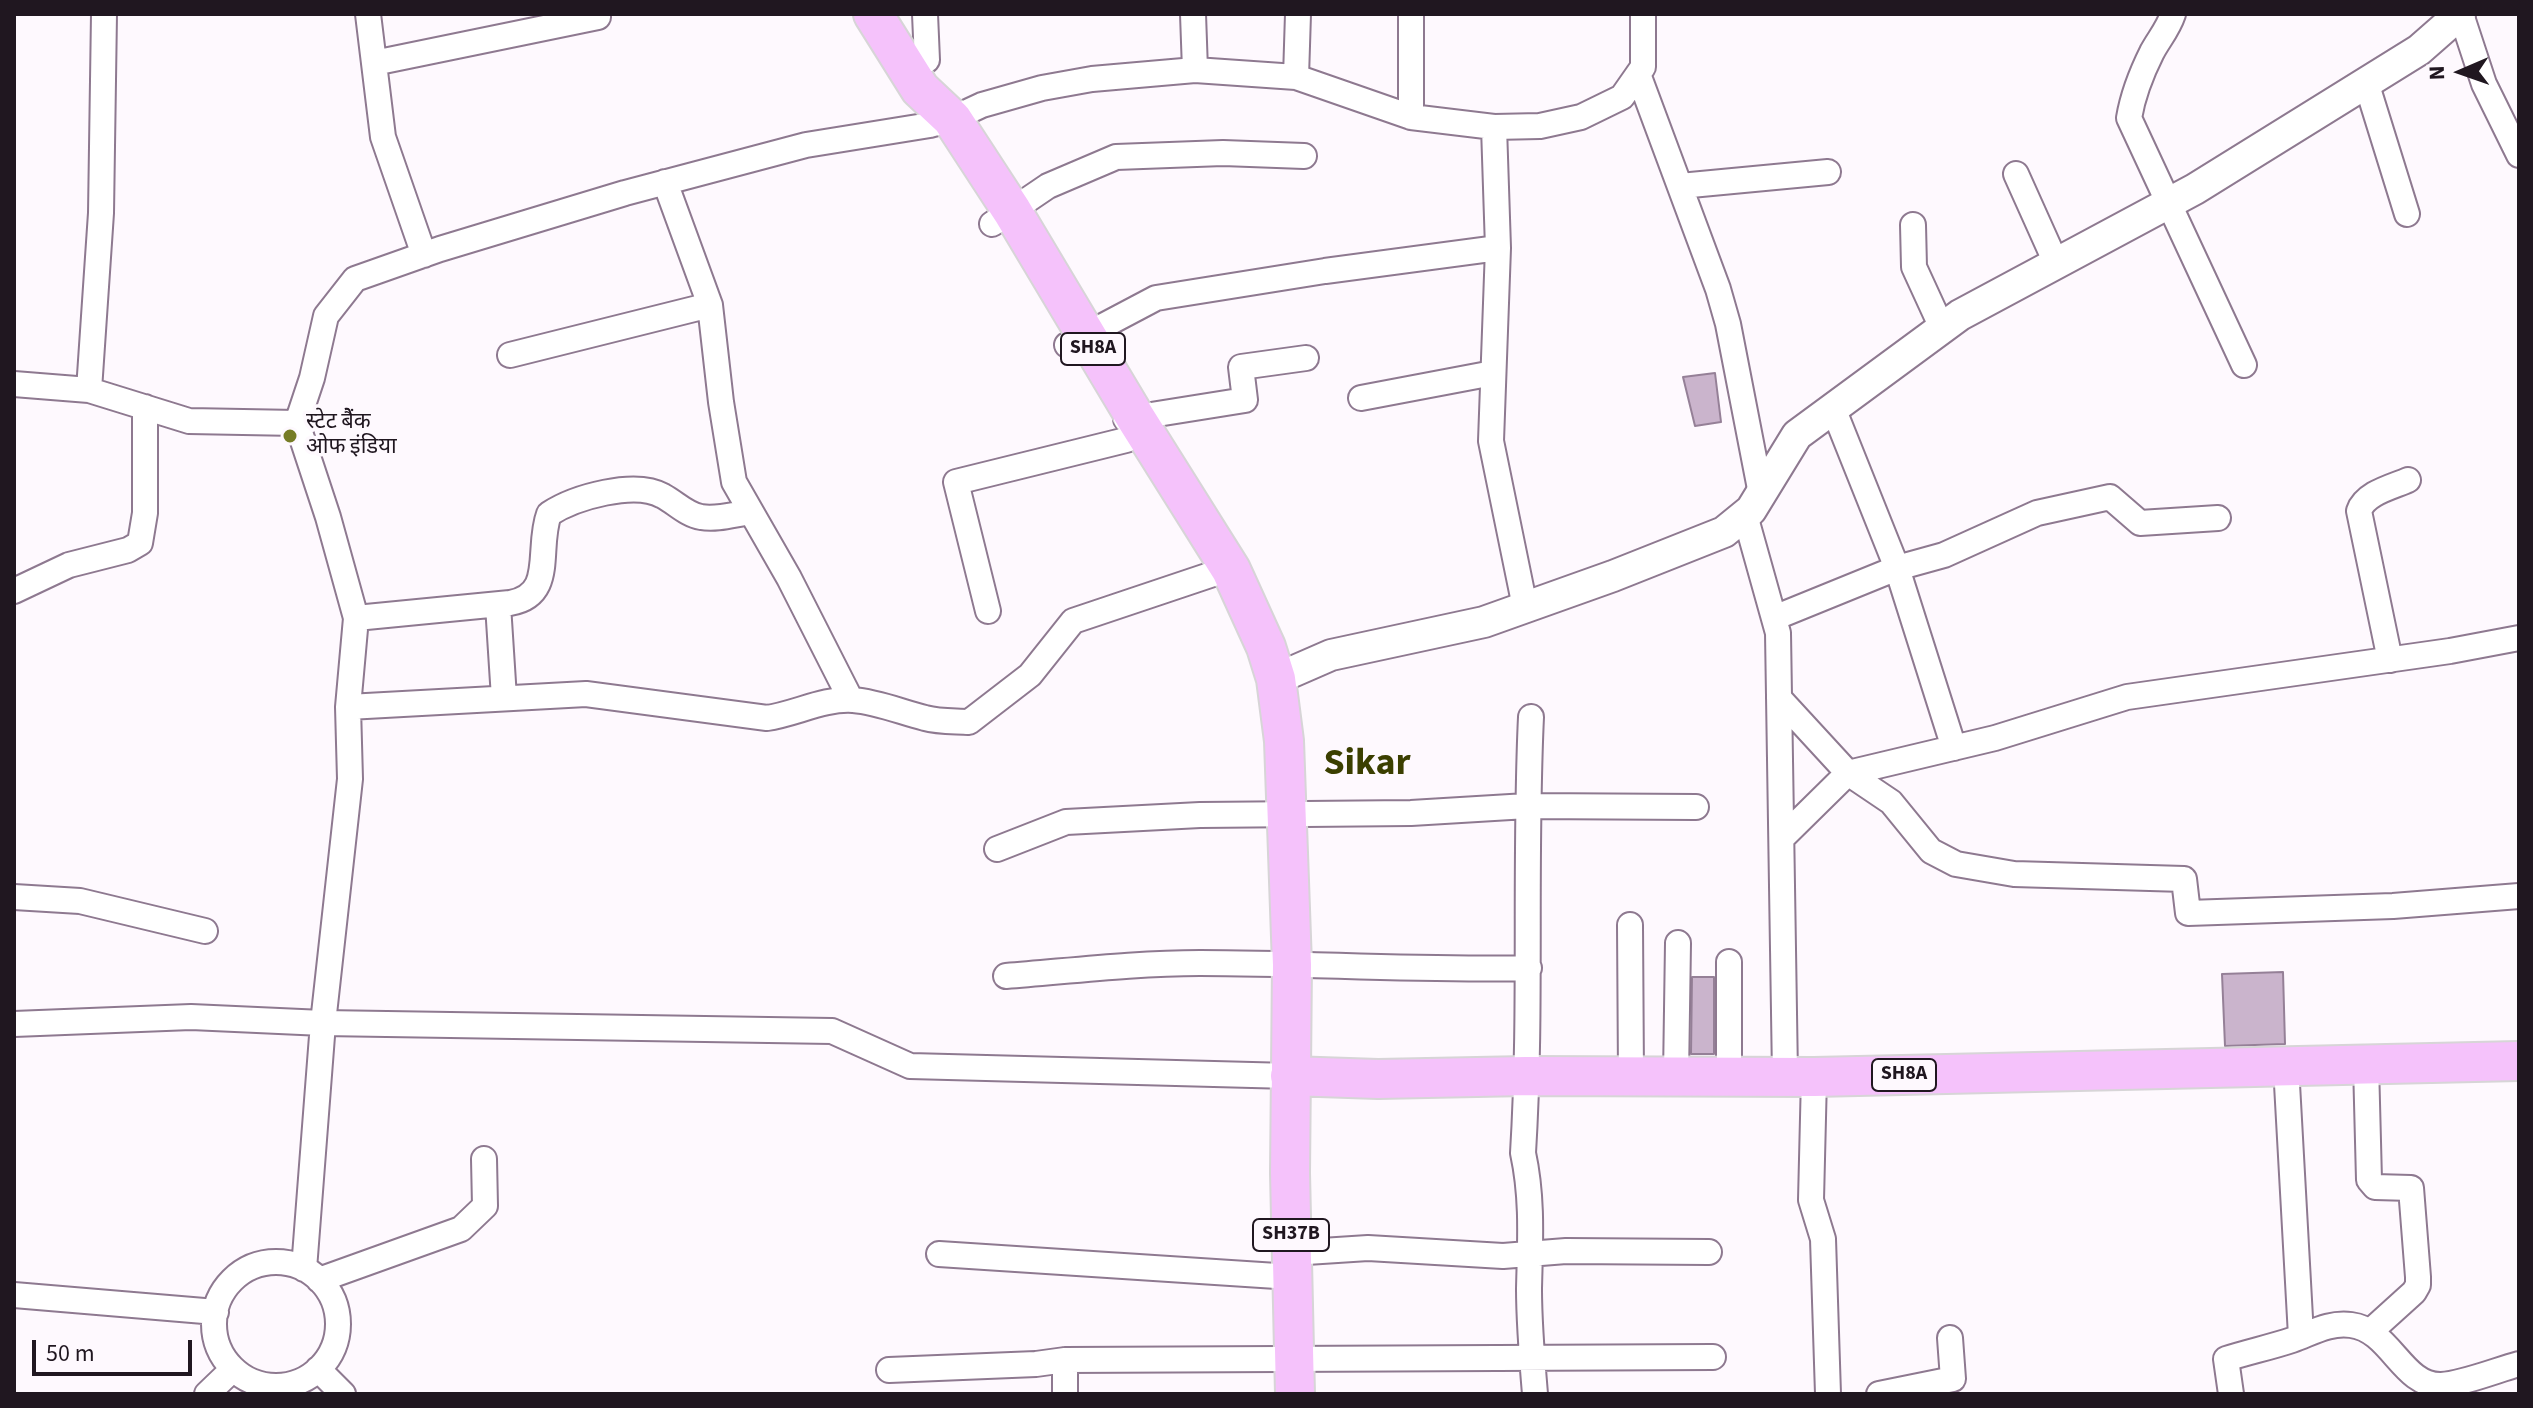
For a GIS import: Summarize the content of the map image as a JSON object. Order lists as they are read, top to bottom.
{
  "streets": {
    "main road": ["SH8A", "SH37B"]
  },
  "crossings": [
    ["SH8A", "SH37B"]
  ],
  "districts": ["Sikar"],
  "places": ["स्टेट बेैंक ओफ इंडिया"],
  "scale_bar": "50 m",
  "north": "left"
}
